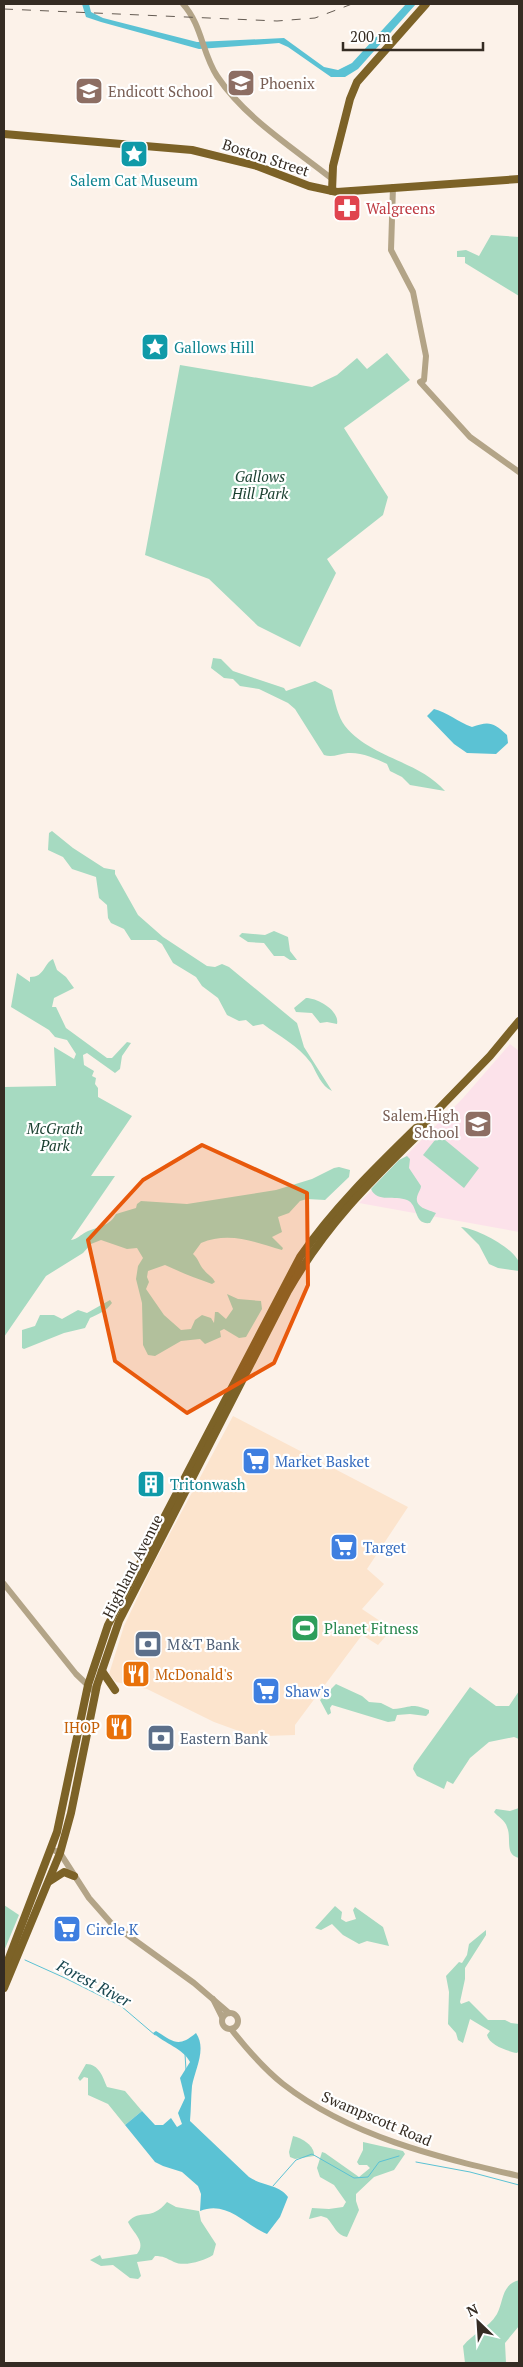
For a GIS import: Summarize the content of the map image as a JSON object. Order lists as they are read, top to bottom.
{
  "streets": {
    "main road": ["Boston Street", "Highland Avenue"],
    "street": ["Swampscott Road"]
  },
  "water": ["Forest River"],
  "parks": ["Gallows Hill Park", "McGrath Park"],
  "places": {
    "school or university": ["Phoenix", "Endicott School", "Salem High School"],
    "place": ["Salem Cat Museum", "Gallows Hill"],
    "pharmacy": ["Walgreens"],
    "supermarket": [
      "Market Basket",
      "Target",
      "Shaw's",
      "Circle K"
    ],
    "building": ["Tritonwash"],
    "sports": ["Planet Fitness"],
    "bank": ["M&T Bank", "Eastern Bank"],
    "restaurant": ["McDonald's", "IHOP"]
  },
  "scale_bar": "200 m",
  "north": "top left"
}
